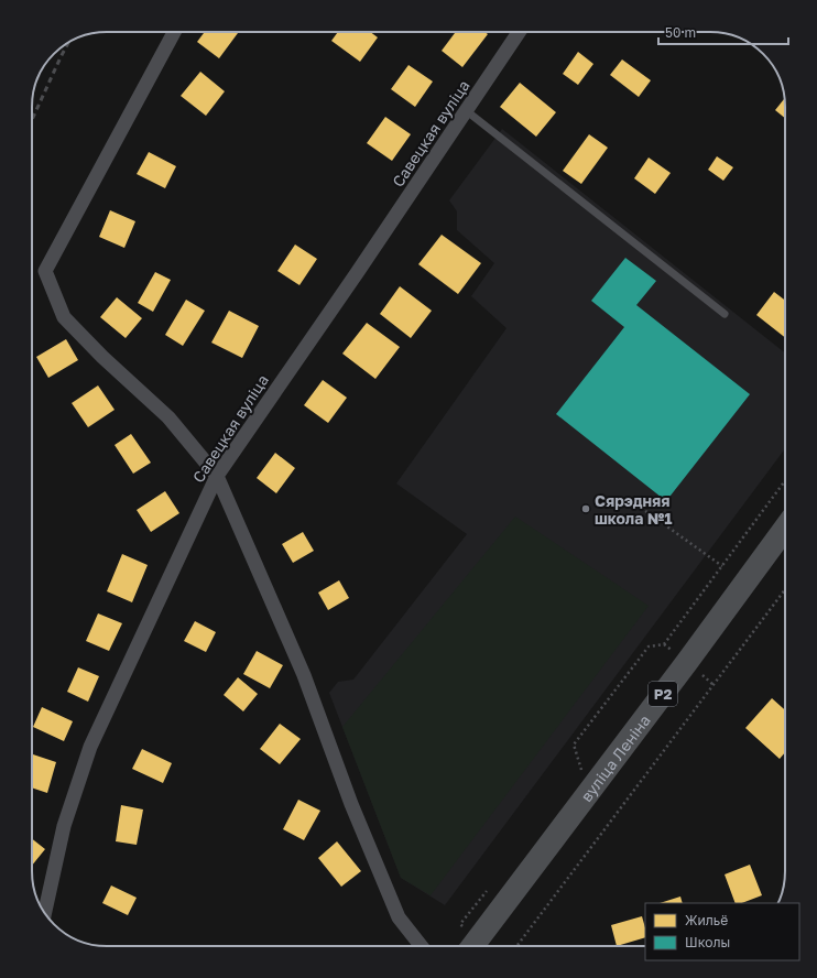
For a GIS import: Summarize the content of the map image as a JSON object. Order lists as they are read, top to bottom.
{
  "streets": {
    "main road": ["Р2", "вуліца Леніна"],
    "street": ["Савецкая вуліца"]
  },
  "places": ["Сярэдняя школа №1"],
  "legend": ["Жильё", "Школы"],
  "scale_bar": "50 m"
}
